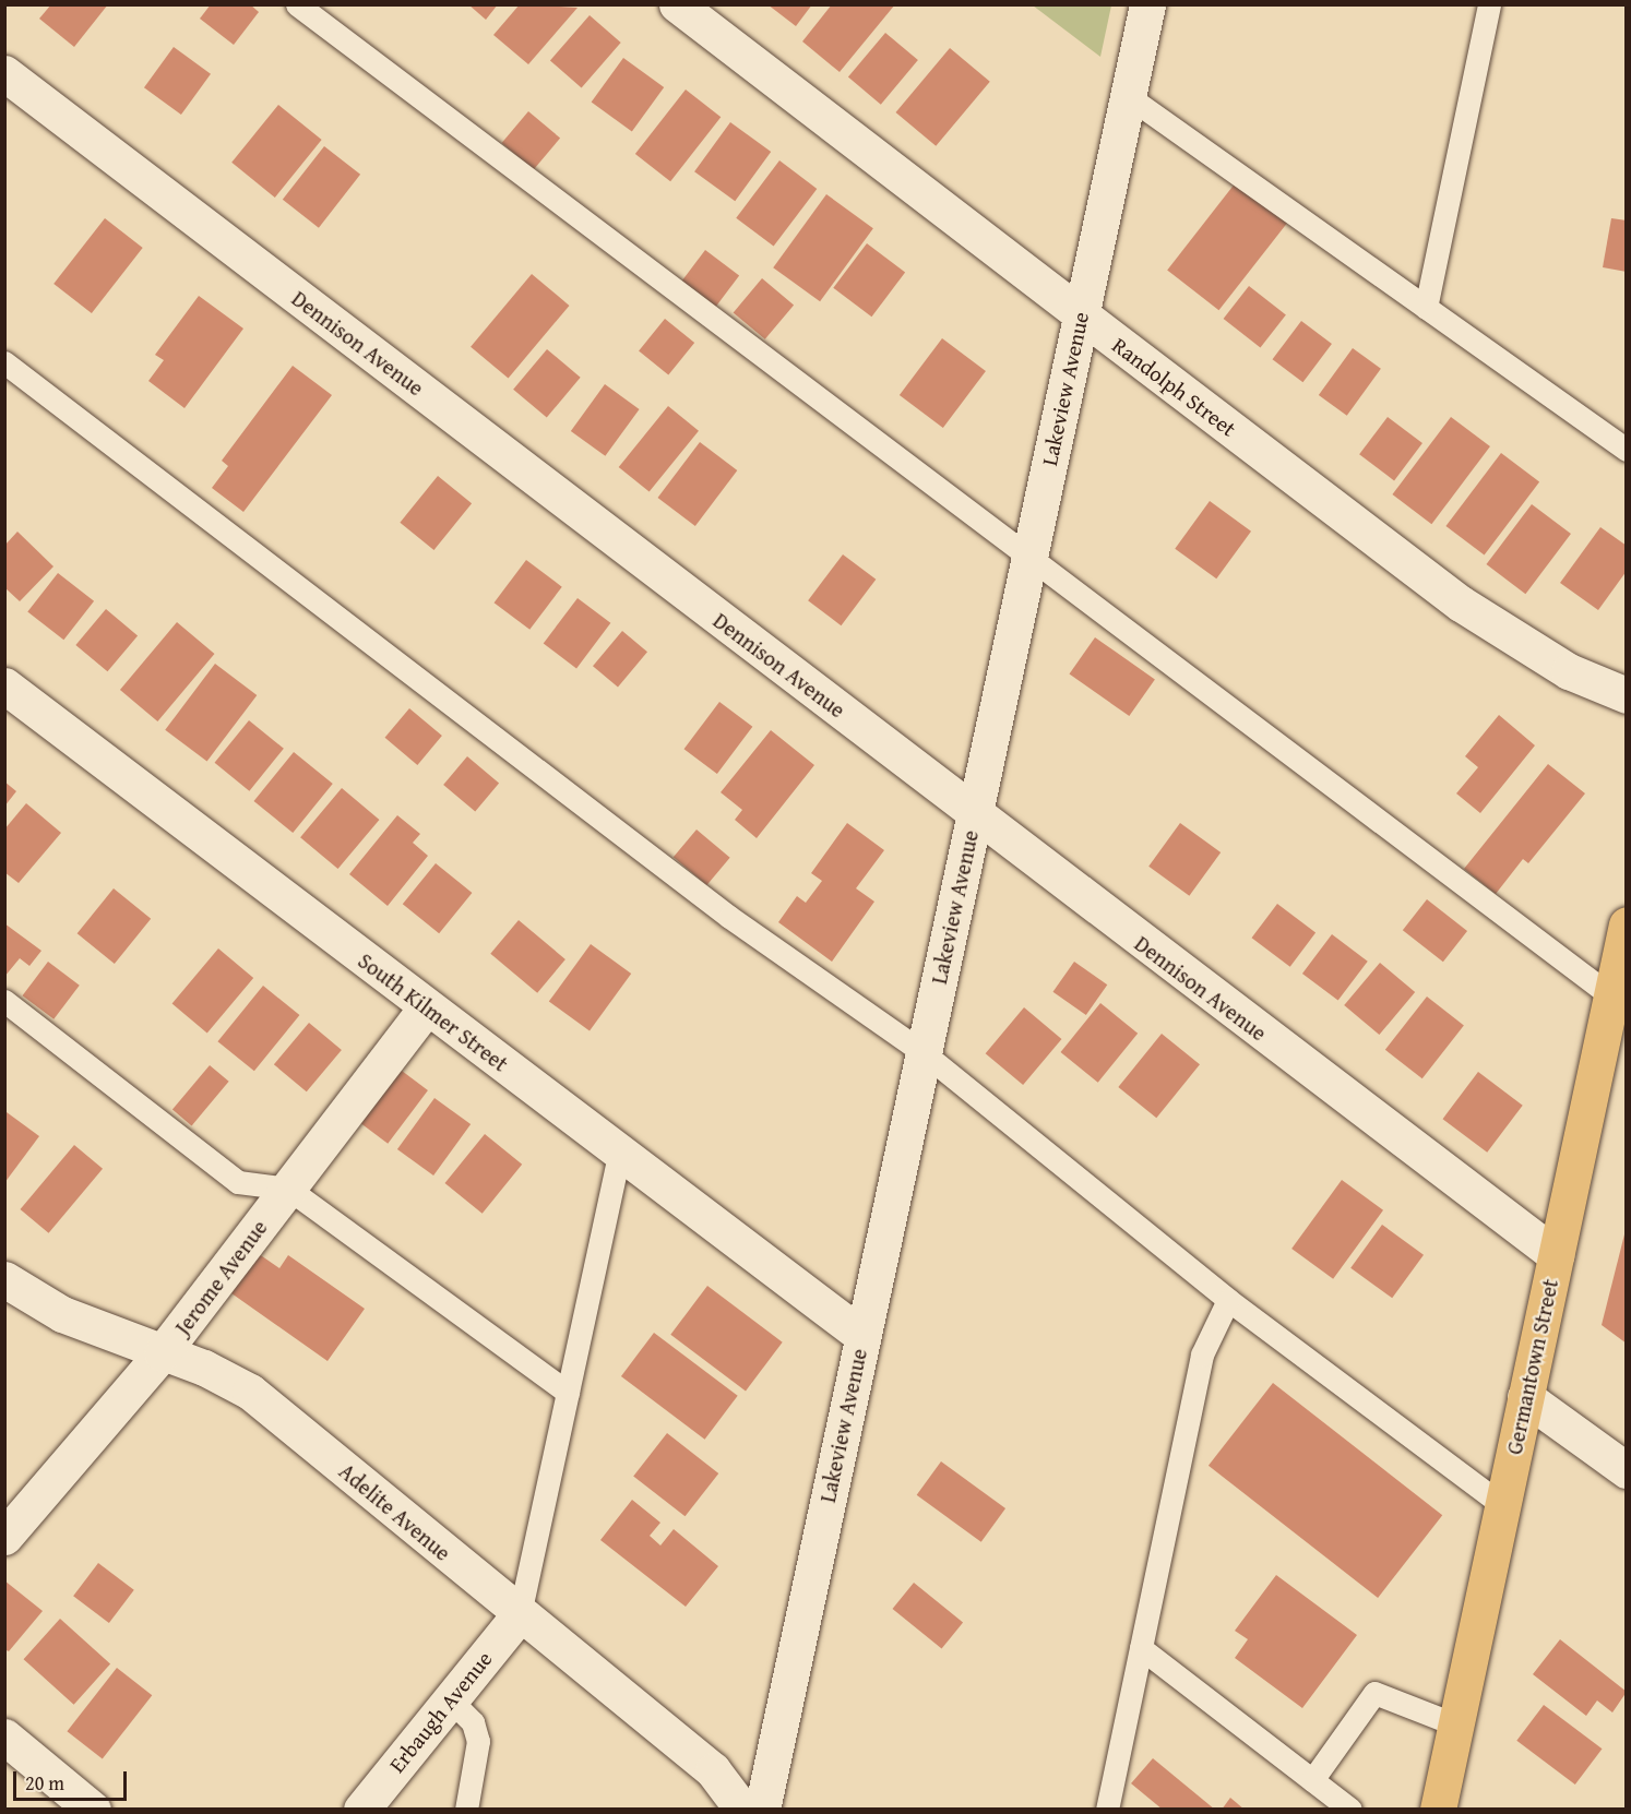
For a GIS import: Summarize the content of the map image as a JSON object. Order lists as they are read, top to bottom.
{
  "streets": {
    "main road": ["Germantown Street"],
    "street": [
      "Dennison Avenue",
      "Randolph Street",
      "Lakeview Avenue",
      "South Kilmer Street",
      "Jerome Avenue",
      "Adelite Avenue",
      "Erbaugh Avenue"
    ]
  },
  "crossings": [
    ["Dennison Avenue", "Lakeview Avenue"],
    ["Dennison Avenue", "Germantown Street"],
    ["Randolph Street", "Lakeview Avenue"],
    ["Lakeview Avenue", "South Kilmer Street"],
    ["South Kilmer Street", "Jerome Avenue"],
    ["Jerome Avenue", "Adelite Avenue"],
    ["Adelite Avenue", "Erbaugh Avenue"]
  ],
  "scale_bar": "20 m"
}
